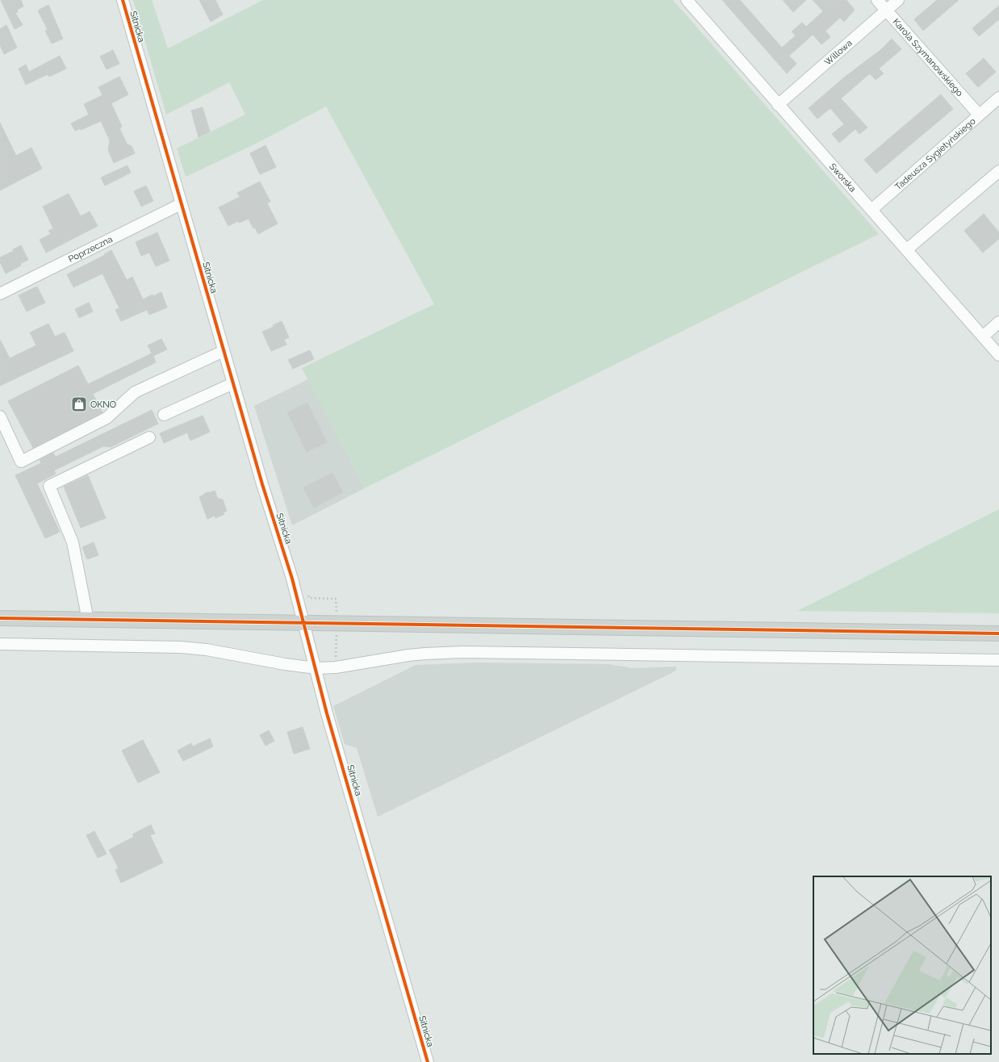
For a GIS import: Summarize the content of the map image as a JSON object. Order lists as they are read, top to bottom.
{
  "streets": {
    "street": [
      "Sitnicka",
      "Willowa",
      "Karola Szymanowskiego",
      "Tadeusza Sygietyńskiego",
      "Sworska",
      "Poprzeczna"
    ]
  },
  "crossings": [
    ["Sitnicka", "Poprzeczna"],
    ["Willowa", "Karola Szymanowskiego"],
    ["Willowa", "Sworska"],
    ["Karola Szymanowskiego", "Tadeusza Sygietyńskiego"],
    ["Tadeusza Sygietyńskiego", "Sworska"]
  ],
  "places": {
    "shop": ["OKNO"]
  }
}
